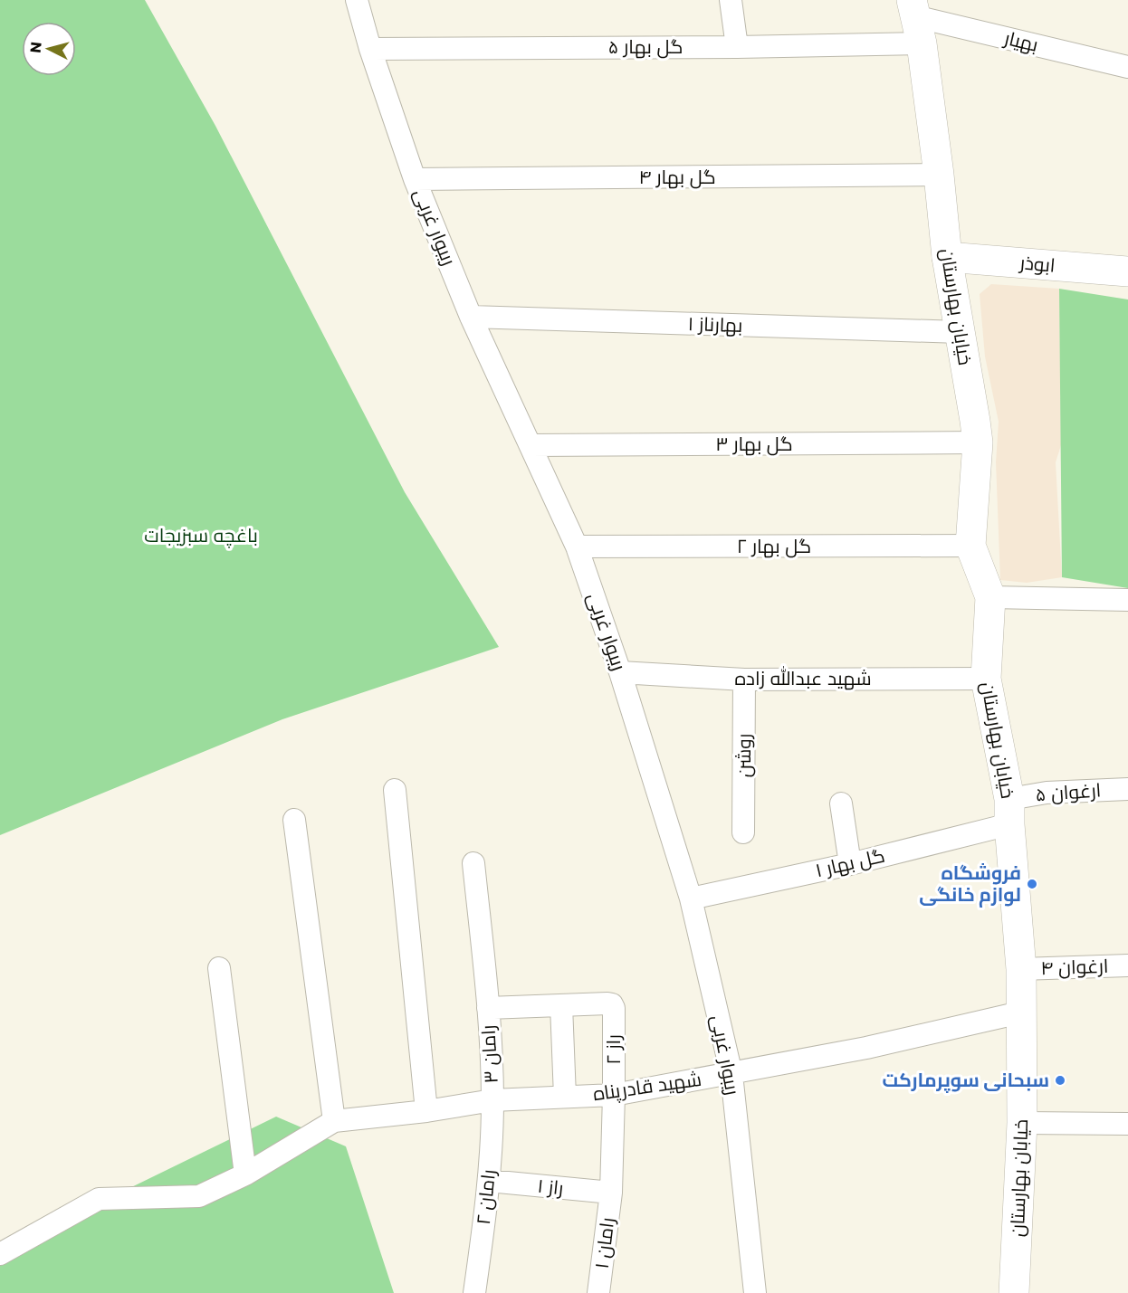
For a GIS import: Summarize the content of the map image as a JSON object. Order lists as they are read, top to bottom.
{
  "streets": {
    "main road": ["ابوذر", "خیابان بهارستان"],
    "street": [
      "بهیار",
      "گل بهار ۵",
      "گل بهار ۴",
      "ریبوار غربی",
      "بهارناز ۱",
      "گل بهار ۳",
      "گل بهار ۲",
      "شهید عبدالله زاده",
      "روشن",
      "ارغوان ۵",
      "گل بهار ۱",
      "ارغوان ۴",
      "راز ۲",
      "رامان ۳",
      "شهید قادرپناه",
      "راز ۱",
      "رامان ۲",
      "رامان ۱"
    ]
  },
  "crossings": [
    ["بهیار", "گل بهار ۵"],
    ["بهیار", "خیابان بهارستان"],
    ["گل بهار ۵", "ریبوار غربی"],
    ["گل بهار ۵", "خیابان بهارستان"],
    ["گل بهار ۴", "ریبوار غربی"],
    ["گل بهار ۴", "خیابان بهارستان"],
    ["ریبوار غربی", "بهارناز ۱"],
    ["ریبوار غربی", "گل بهار ۳"],
    ["ریبوار غربی", "گل بهار ۲"],
    ["ریبوار غربی", "شهید عبدالله زاده"],
    ["ریبوار غربی", "گل بهار ۱"],
    ["ریبوار غربی", "شهید قادرپناه"],
    ["ابوذر", "خیابان بهارستان"],
    ["خیابان بهارستان", "بهارناز ۱"],
    ["خیابان بهارستان", "گل بهار ۳"],
    ["خیابان بهارستان", "گل بهار ۲"],
    ["خیابان بهارستان", "شهید عبدالله زاده"],
    ["خیابان بهارستان", "ارغوان ۵"],
    ["خیابان بهارستان", "گل بهار ۱"],
    ["خیابان بهارستان", "ارغوان ۴"],
    ["خیابان بهارستان", "شهید قادرپناه"],
    ["شهید عبدالله زاده", "روشن"],
    ["ارغوان ۵", "گل بهار ۱"],
    ["راز ۲", "شهید قادرپناه"],
    ["راز ۲", "راز ۱"],
    ["راز ۲", "رامان ۱"],
    ["رامان ۳", "شهید قادرپناه"],
    ["رامان ۳", "رامان ۲"],
    ["شهید قادرپناه", "رامان ۲"],
    ["راز ۱", "رامان ۲"],
    ["راز ۱", "رامان ۱"]
  ],
  "parks": ["باغچه سبزیجات"],
  "places": ["فروشگاه لوازم خانگی", "سبحانی سوپرمارکت"],
  "north": "left"
}
